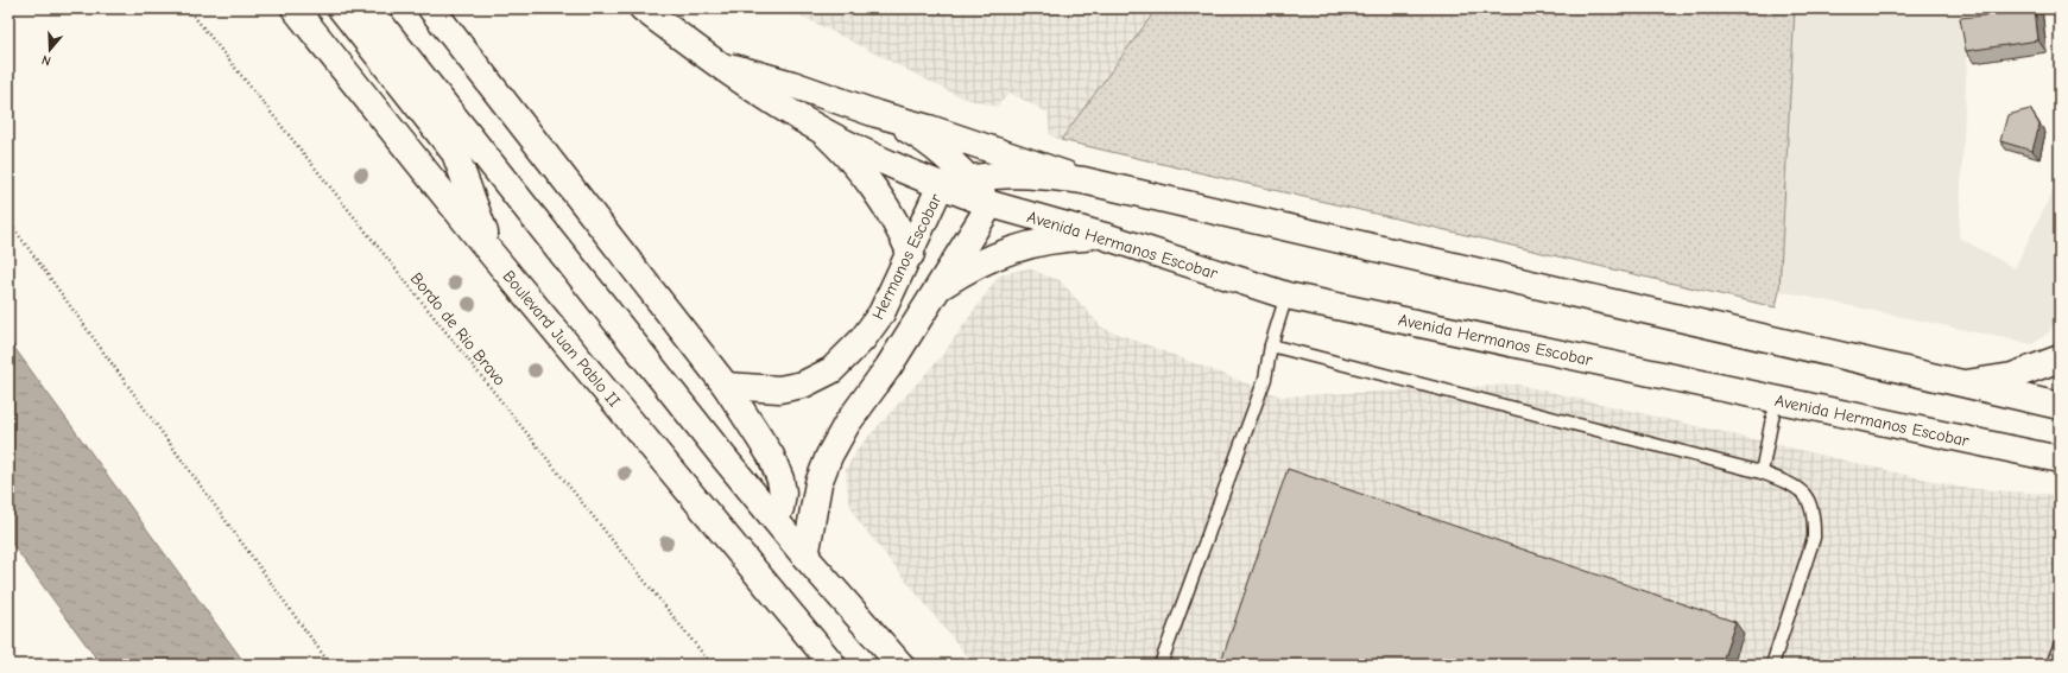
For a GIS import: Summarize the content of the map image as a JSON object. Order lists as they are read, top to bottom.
{
  "streets": {
    "main road": ["Avenida Hermanos Escobar", "Hermanos Escobar", "Boulevard Juan Pablo II"],
    "path": ["Bordo de Rio Bravo"]
  },
  "crossings": [
    ["Avenida Hermanos Escobar", "Hermanos Escobar"]
  ],
  "north": "bottom"
}
